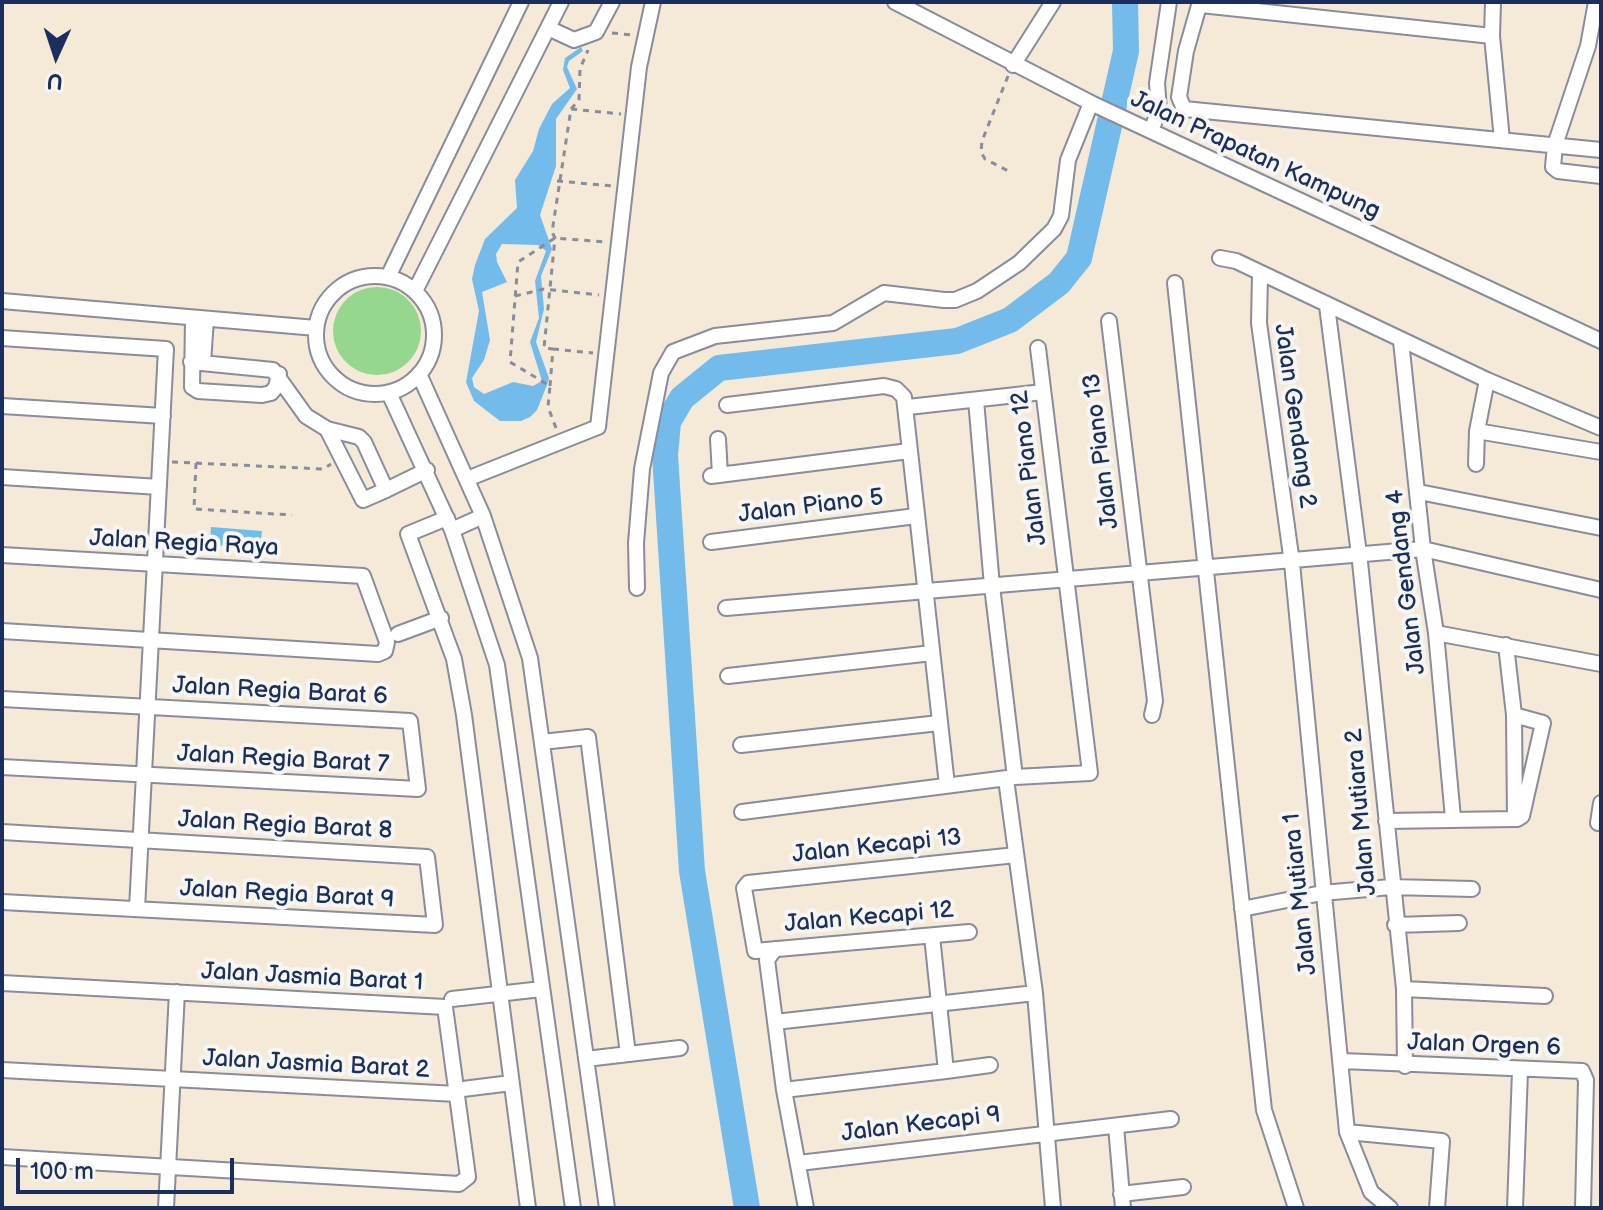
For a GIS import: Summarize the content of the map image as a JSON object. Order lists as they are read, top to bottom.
{
  "streets": {
    "street": [
      "Jalan Prapatan Kampung",
      "Jalan Gendang 2",
      "Jalan Piano 13",
      "Jalan Piano 12",
      "Jalan Piano 5",
      "Jalan Regia Raya",
      "Jalan Gendang 4",
      "Jalan Regia Barat 6",
      "Jalan Regia Barat 7",
      "Jalan Mutiara 2",
      "Jalan Regia Barat 8",
      "Jalan Kecapi 13",
      "Jalan Mutiara 1",
      "Jalan Regia Barat 9",
      "Jalan Kecapi 12",
      "Jalan Jasmia Barat 1",
      "Jalan Orgen 6",
      "Jalan Jasmia Barat 2",
      "Jalan Kecapi 9"
    ]
  },
  "crossings": [
    ["Jalan Gendang 2", "Jalan Mutiara 1"],
    ["Jalan Regia Barat 6", "Jalan Regia Barat 7"],
    ["Jalan Mutiara 2", "Jalan Orgen 6"],
    ["Jalan Regia Barat 8", "Jalan Regia Barat 9"],
    ["Jalan Kecapi 13", "Jalan Kecapi 12"],
    ["Jalan Mutiara 1", "Jalan Orgen 6"],
    ["Jalan Kecapi 12", "Jalan Kecapi 9"]
  ],
  "scale_bar": "100 m",
  "north": "bottom"
}
